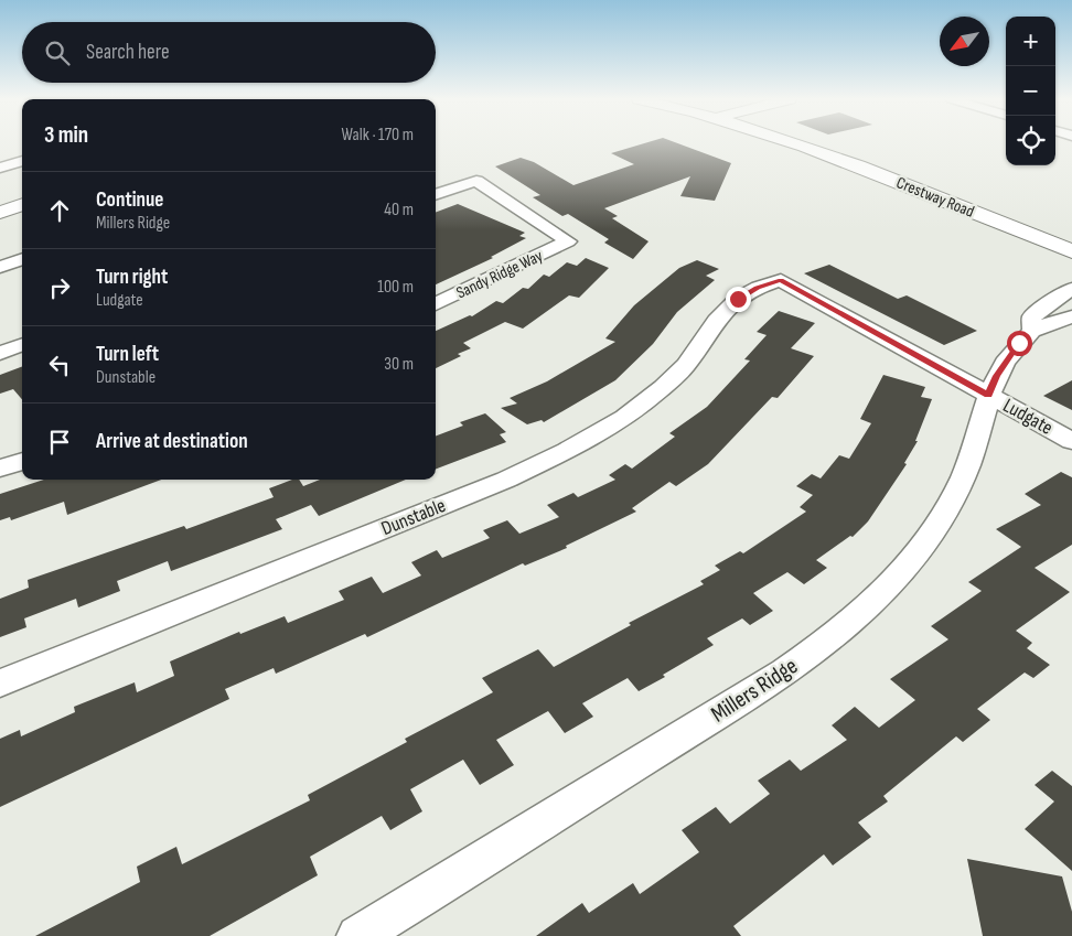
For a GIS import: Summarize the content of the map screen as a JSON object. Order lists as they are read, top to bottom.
{
  "streets": {
    "main road": ["Crestway Road"],
    "street": [
      "Sandy Ridge Way",
      "Ludgate",
      "Dunstable",
      "Millers Ridge"
    ]
  },
  "crossings": [
    ["Ludgate", "Dunstable"],
    ["Ludgate", "Millers Ridge"]
  ],
  "north": "bottom left",
  "page": {
    "map_buttons": ["+", "−"],
    "search": "Search here",
    "heading": ["3 min", "Walk · 170 m"],
    "list": [
      ["Continue", "Millers Ridge", "40 m"],
      ["Turn right", "Ludgate", "100 m"],
      ["Turn left", "Dunstable", "30 m"],
      "Arrive at destination"
    ]
  }
}
